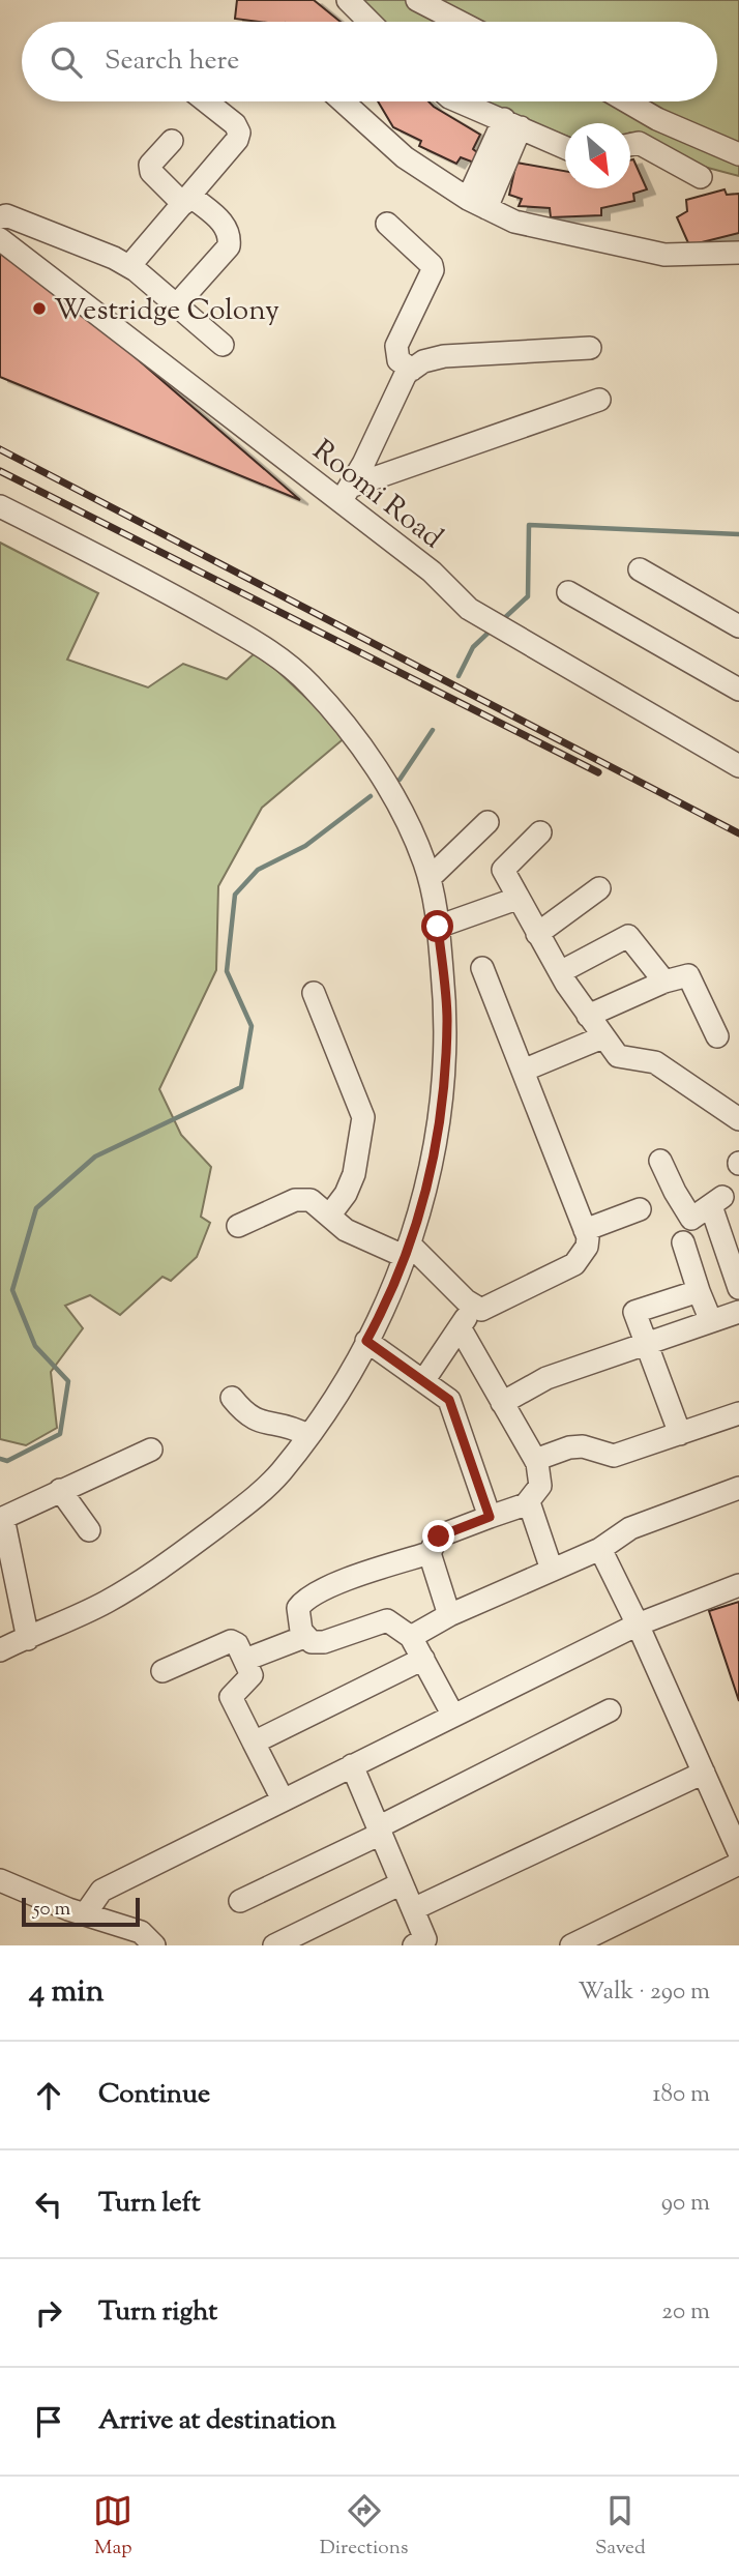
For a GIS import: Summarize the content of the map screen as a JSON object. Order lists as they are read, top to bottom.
{
  "streets": {
    "street": ["Roomi Road"]
  },
  "places": ["Westridge Colony"],
  "scale_bar": "50 m",
  "north": "bottom right",
  "page": {
    "search": "Search here",
    "scale": "50 m",
    "heading": ["4 min", "Walk · 290 m"],
    "list": [
      ["Continue", "180 m"],
      ["Turn left", "90 m"],
      ["Turn right", "20 m"],
      "Arrive at destination"
    ],
    "nav": ["Map", "Directions", "Saved"]
  }
}
